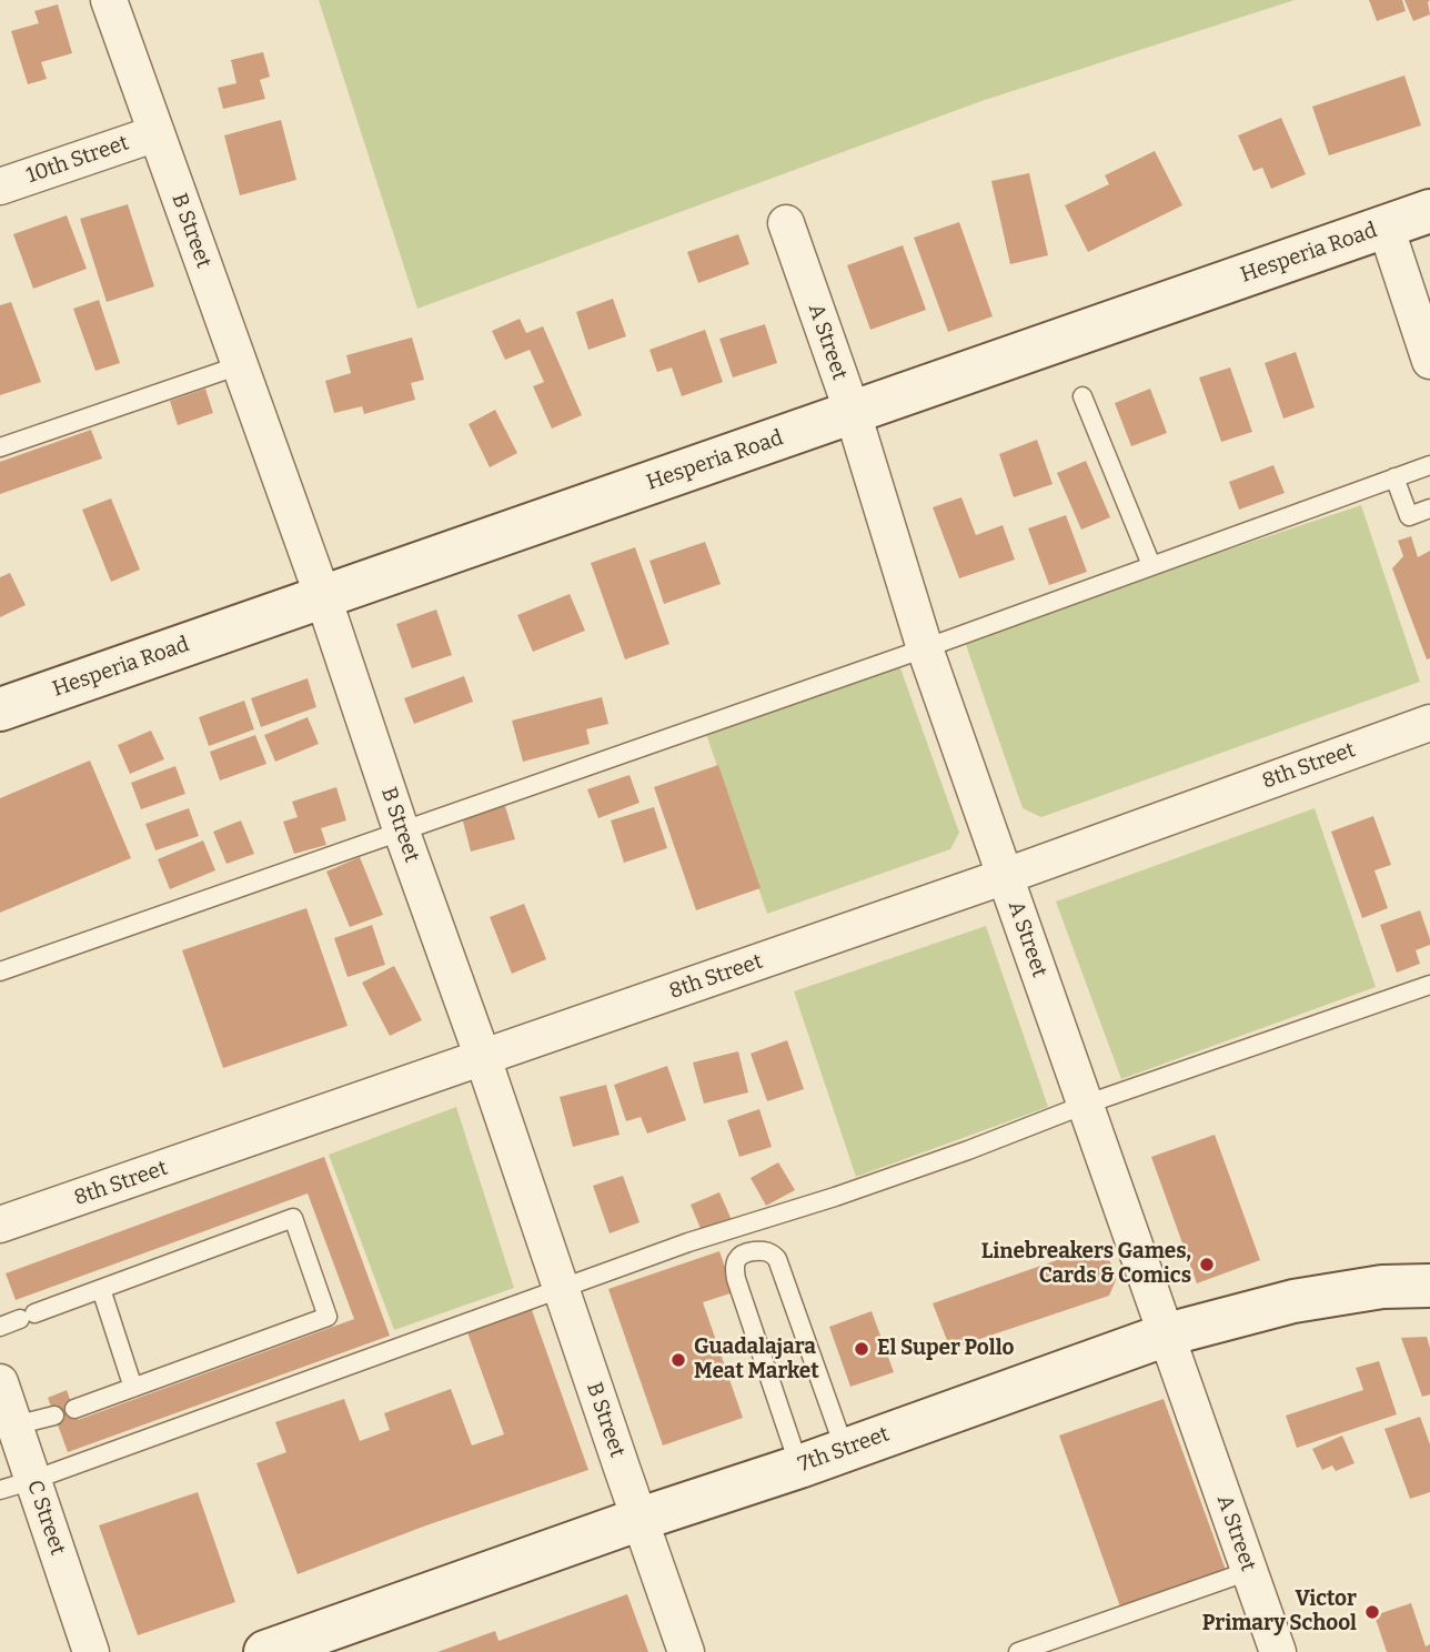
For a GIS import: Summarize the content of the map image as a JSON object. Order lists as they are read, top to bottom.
{
  "streets": {
    "main road": ["Hesperia Road", "7th Street"],
    "street": [
      "10th Street",
      "B Street",
      "A Street",
      "8th Street",
      "C Street"
    ]
  },
  "crossings": [
    ["10th Street", "B Street"],
    ["B Street", "Hesperia Road"],
    ["B Street", "8th Street"],
    ["B Street", "7th Street"],
    ["Hesperia Road", "A Street"],
    ["A Street", "8th Street"],
    ["A Street", "7th Street"]
  ],
  "places": [
    "Linebreakers Games, Cards & Comics",
    "El Super Pollo",
    "Guadalajara Meat Market",
    "Victor Primary School"
  ]
}
